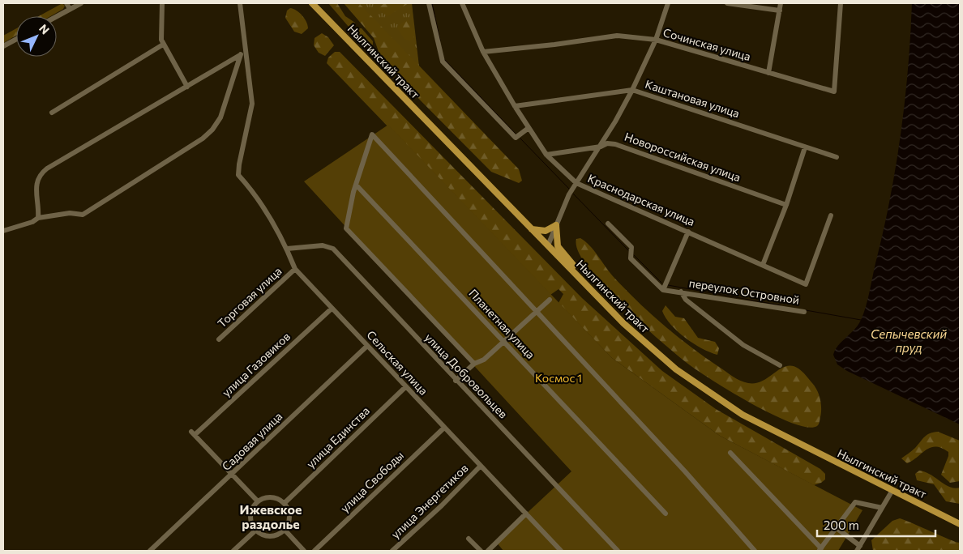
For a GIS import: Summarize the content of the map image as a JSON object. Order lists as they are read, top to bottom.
{
  "streets": {
    "main road": ["Нылгинский тракт"],
    "street": [
      "Сочинская улица",
      "Каштановая улица",
      "Новороссийская улица",
      "Краснодарская улица",
      "переулок Островной",
      "Торговая улица",
      "Планетная улица",
      "Сельская улица",
      "улица Газовиков",
      "улица Добровольцев",
      "улица Единства",
      "Садовая улица",
      "улица Свободы",
      "улица Энергетиков"
    ]
  },
  "crossings": [
    ["Сочинская улица", "Краснодарская улица"],
    ["Каштановая улица", "Краснодарская улица"],
    ["Новороссийская улица", "Краснодарская улица"],
    ["Торговая улица", "Сельская улица"],
    ["Сельская улица", "улица Газовиков"],
    ["Сельская улица", "улица Добровольцев"],
    ["Сельская улица", "улица Единства"],
    ["Сельская улица", "Садовая улица"],
    ["Сельская улица", "улица Свободы"],
    ["Сельская улица", "улица Энергетиков"],
    ["улица Газовиков", "Садовая улица"]
  ],
  "districts": ["Ижевское раздолье"],
  "water": ["Сепычевский пруд"],
  "parks": ["Космос 1"],
  "scale_bar": "200 m",
  "north": "top right"
}
